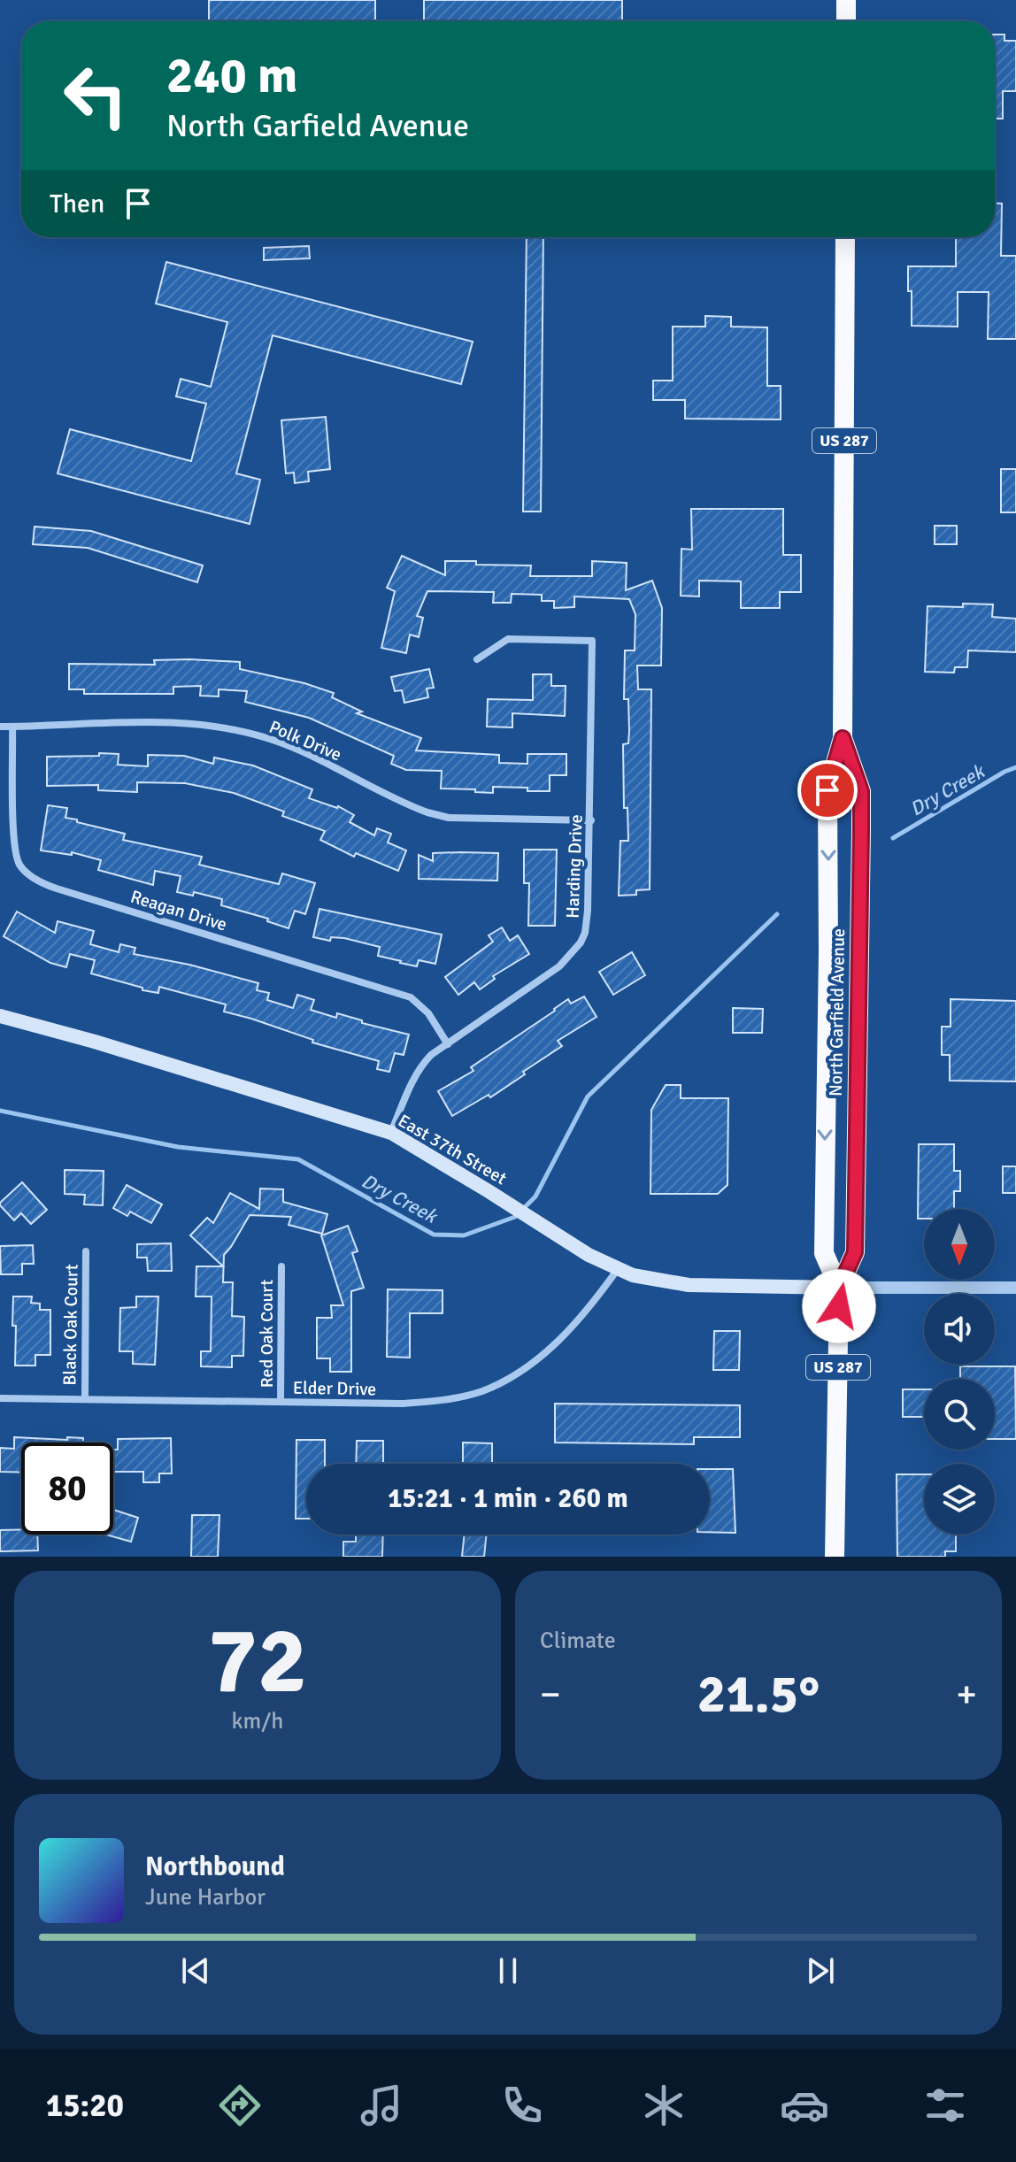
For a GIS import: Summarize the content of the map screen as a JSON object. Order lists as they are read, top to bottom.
{
  "streets": {
    "highway": ["US 287", "North Garfield Avenue"],
    "main road": ["East 37th Street"],
    "street": [
      "Polk Drive",
      "Harding Drive",
      "Reagan Drive",
      "Black Oak Court",
      "Red Oak Court",
      "Elder Drive"
    ]
  },
  "crossings": [
    ["Polk Drive", "Harding Drive"],
    ["Polk Drive", "Reagan Drive"],
    ["Harding Drive", "Reagan Drive"],
    ["Harding Drive", "East 37th Street"],
    ["North Garfield Avenue", "East 37th Street"],
    ["East 37th Street", "Elder Drive"],
    ["Black Oak Court", "Elder Drive"],
    ["Red Oak Court", "Elder Drive"]
  ],
  "water": ["Dry Creek"],
  "north": "bottom",
  "page": {
    "turn": ["240 m", "North Garfield Avenue"],
    "then": "Then",
    "limit": "80",
    "trip": "15:21 · 1 min · 260 m",
    "tile": [
      ["72", "km/h"],
      "Climate"
    ],
    "heat": ["−", "21.5°", "+"],
    "song": ["Northbound", "June Harbor"],
    "tabs": "15:20"
  }
}
